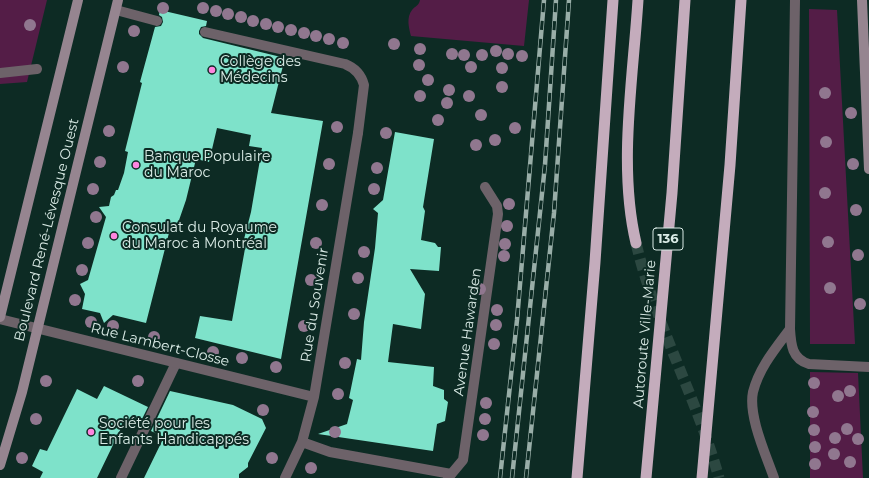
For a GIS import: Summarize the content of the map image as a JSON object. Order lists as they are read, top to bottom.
{
  "streets": {
    "highway": ["136", "Autoroute Ville-Marie"],
    "main road": ["Boulevard René-Lévesque Ouest"],
    "street": ["Rue du Souvenir", "Avenue Hawarden", "Rue Lambert-Closse"]
  },
  "crossings": [
    ["Boulevard René-Lévesque Ouest", "Rue Lambert-Closse"],
    ["Rue du Souvenir", "Rue Lambert-Closse"]
  ],
  "places": [
    "Collège des Médecins",
    "Banque Populaire du Maroc",
    "Consulat du Royaume du Maroc à Montréal",
    "Société pour les Enfants Handicappés"
  ]
}
